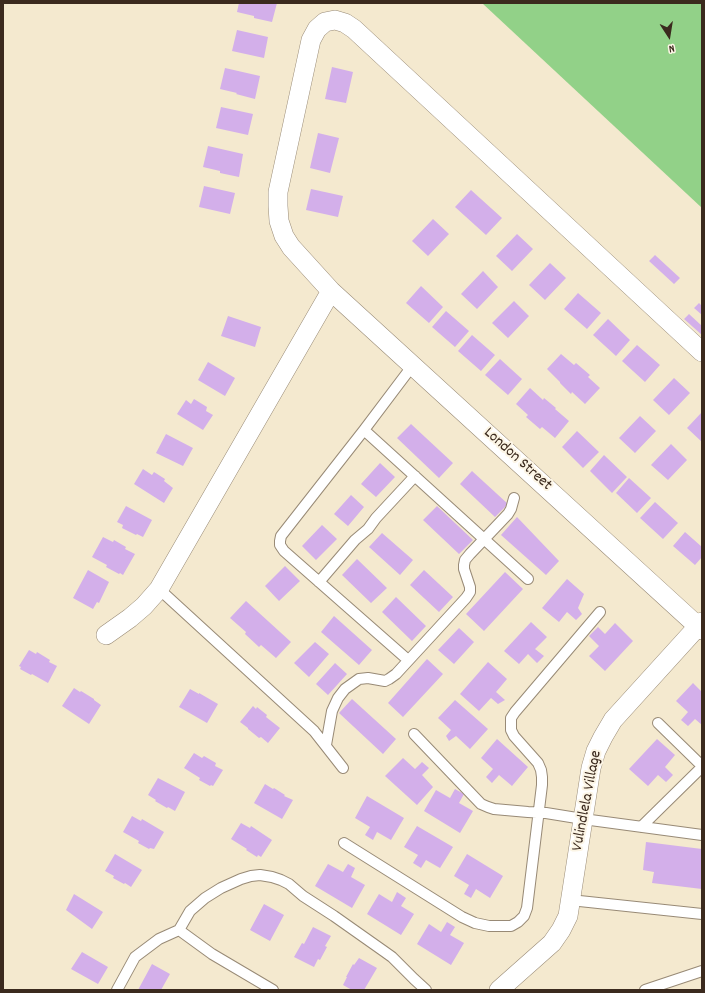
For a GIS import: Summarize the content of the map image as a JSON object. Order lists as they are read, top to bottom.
{
  "streets": {
    "street": ["London Street", "Vulindlela Village"]
  },
  "crossings": [
    ["London Street", "Vulindlela Village"]
  ],
  "north": "bottom"
}
